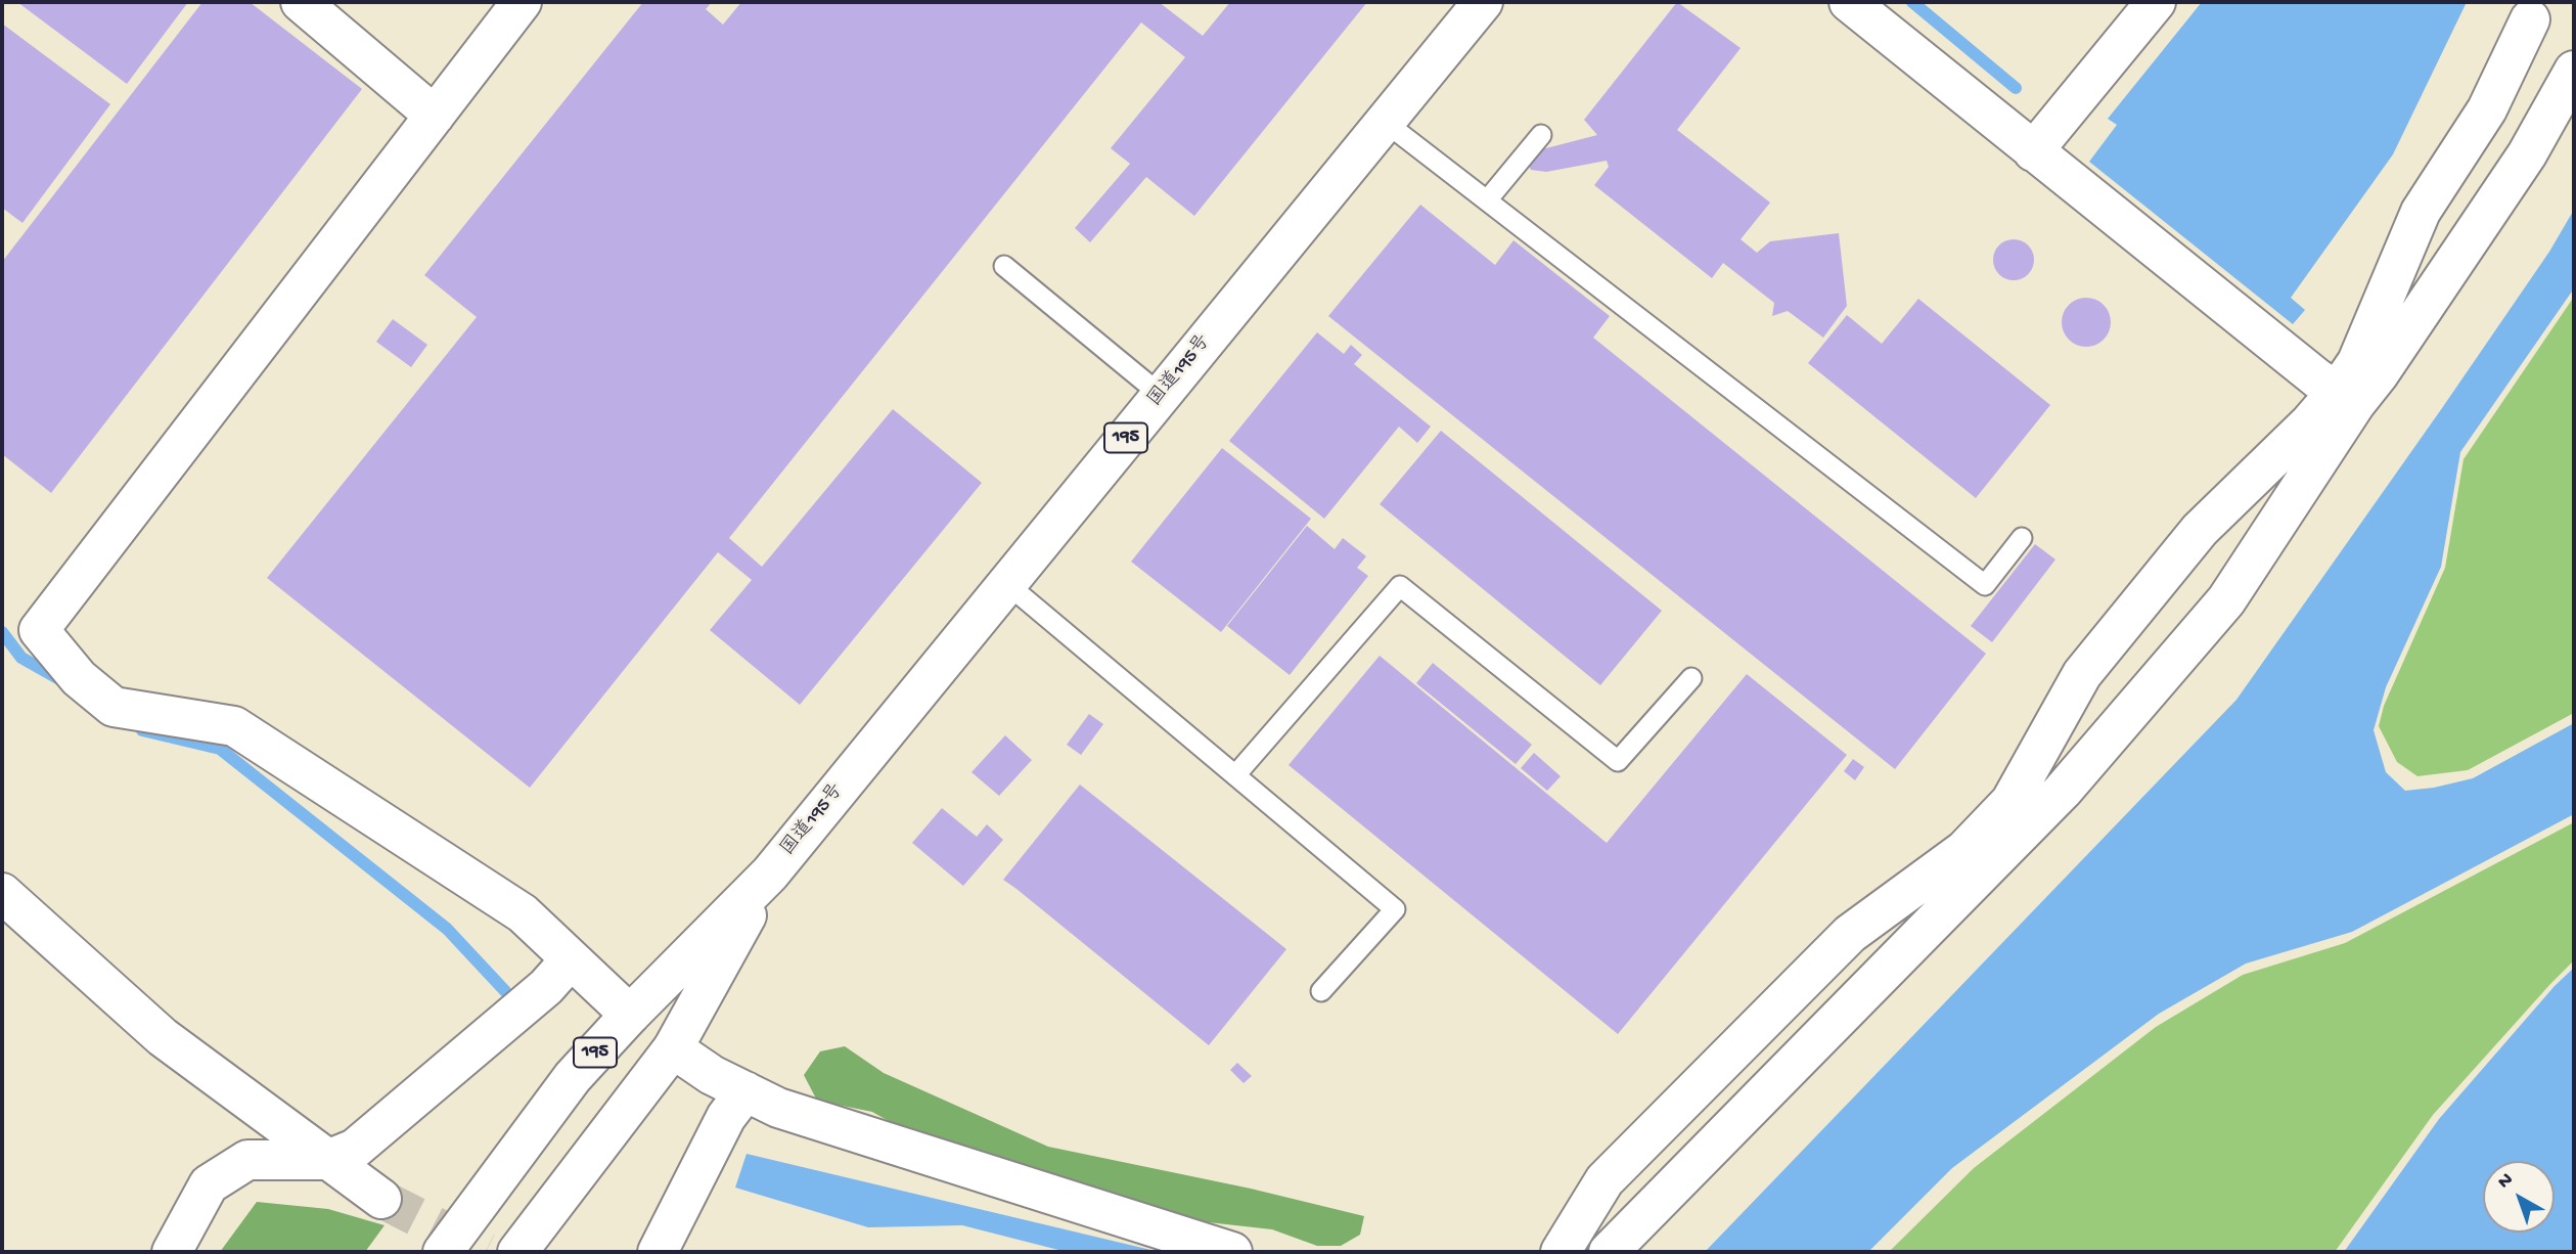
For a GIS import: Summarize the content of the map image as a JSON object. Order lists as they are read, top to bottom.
{
  "streets": {
    "main road": ["国道195号", "195"]
  },
  "north": "top left"
}
